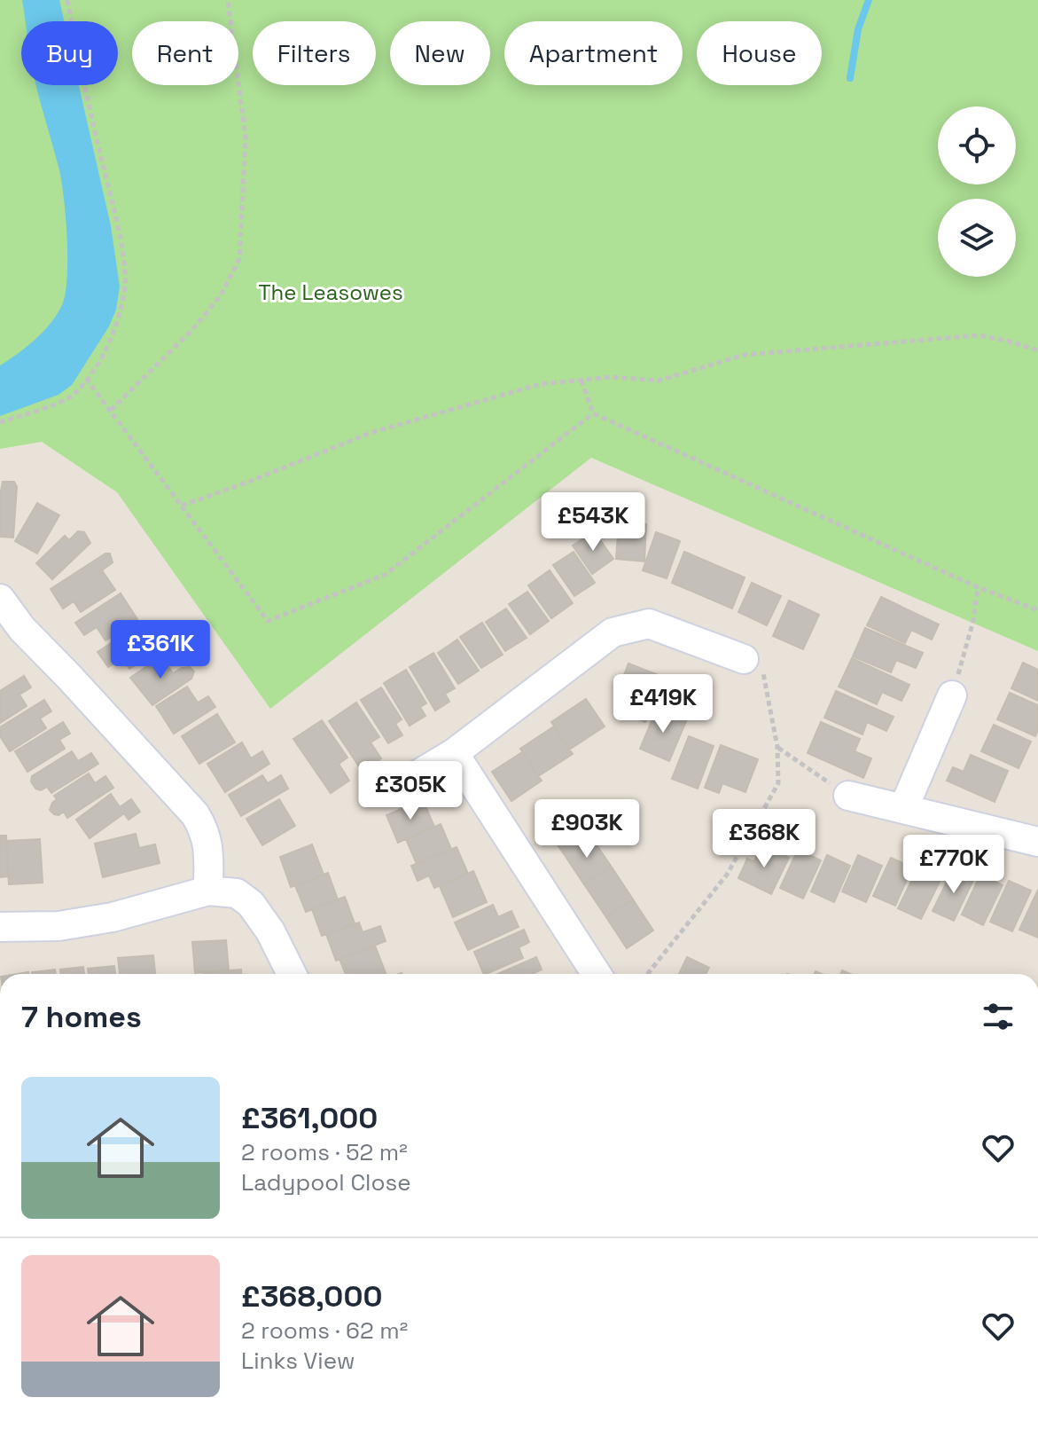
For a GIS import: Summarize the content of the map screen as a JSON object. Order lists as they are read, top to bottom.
{
  "parks": ["The Leasowes"],
  "page": {
    "chip": [
      "Buy",
      "Rent",
      "Filters",
      "New",
      "Apartment",
      "House"
    ],
    "price": [
      "£543K",
      "£361K",
      "£419K",
      "£305K",
      "£903K",
      "£368K",
      "£770K"
    ],
    "heading": "7 homes",
    "list": [
      {
        "name": "£361,000",
        "note": "2 rooms · 52 m² · Ladypool Close"
      },
      {
        "name": "£368,000",
        "note": "2 rooms · 62 m² · Links View"
      }
    ]
  }
}
